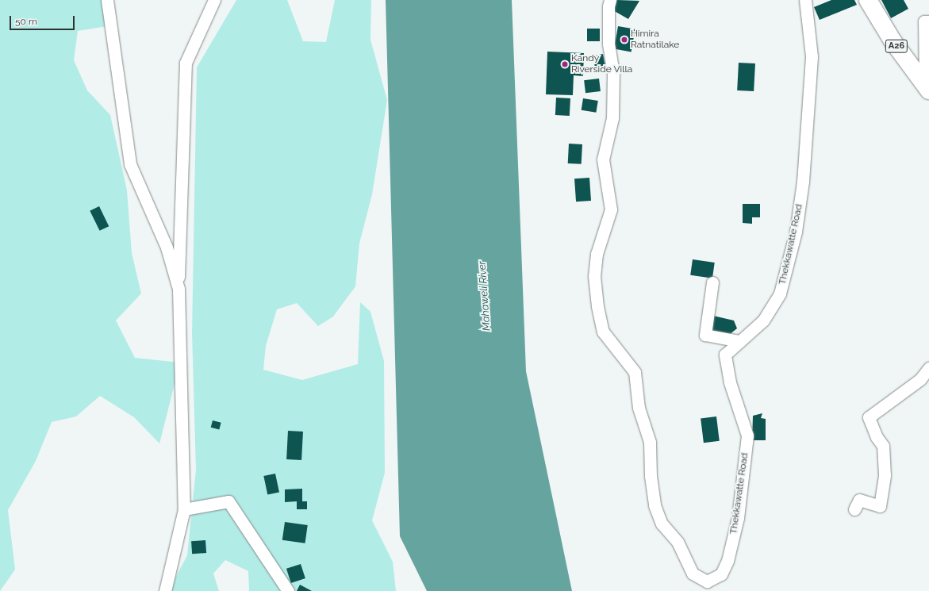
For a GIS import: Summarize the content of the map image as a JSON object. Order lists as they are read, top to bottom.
{
  "streets": {
    "highway": ["A26"],
    "street": ["Thekkawatte Road"]
  },
  "water": ["Mahaweli River"],
  "places": ["Himira Ratnatilake", "Kandy Riverside Villa"],
  "scale_bar": "50 m"
}
